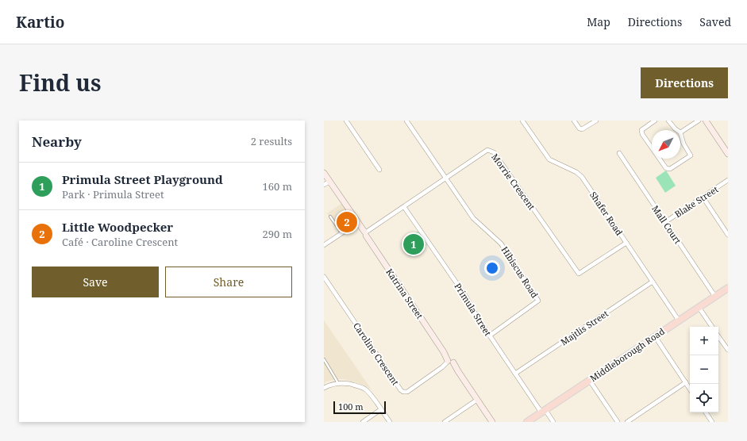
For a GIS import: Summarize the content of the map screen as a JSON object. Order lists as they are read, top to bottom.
{
  "streets": {
    "main road": ["Middleborough Road"],
    "street": [
      "Morrie Crescent",
      "Blake Street",
      "Shafer Road",
      "Mall Court",
      "Hibiscus Road",
      "Katrina Street",
      "Primula Street",
      "Majtlis Street",
      "Caroline Crescent"
    ]
  },
  "crossings": [
    ["Morrie Crescent", "Shafer Road"],
    ["Morrie Crescent", "Hibiscus Road"],
    ["Morrie Crescent", "Katrina Street"],
    ["Morrie Crescent", "Primula Street"],
    ["Blake Street", "Mall Court"],
    ["Shafer Road", "Majtlis Street"],
    ["Shafer Road", "Middleborough Road"],
    ["Mall Court", "Middleborough Road"],
    ["Hibiscus Road", "Primula Street"],
    ["Katrina Street", "Caroline Crescent"],
    ["Primula Street", "Majtlis Street"],
    ["Primula Street", "Middleborough Road"]
  ],
  "scale_bar": "100 m",
  "north": "bottom left",
  "page": {
    "header": "Kartio",
    "nav": ["Map", "Directions", "Saved"],
    "title": "Find us",
    "buttons": [
      "Directions",
      ["Save", "Share"]
    ],
    "heading": ["Nearby", "2 results"],
    "list": [
      {
        "mark": "1",
        "name": "Primula Street Playground",
        "note": "Park · Primula Street",
        "value": "160 m"
      },
      {
        "mark": "2",
        "name": "Little Woodpecker",
        "note": "Café · Caroline Crescent",
        "value": "290 m"
      }
    ],
    "pins": ["2", "1"],
    "map_buttons": ["+", "−"],
    "scale": "100 m"
  }
}
